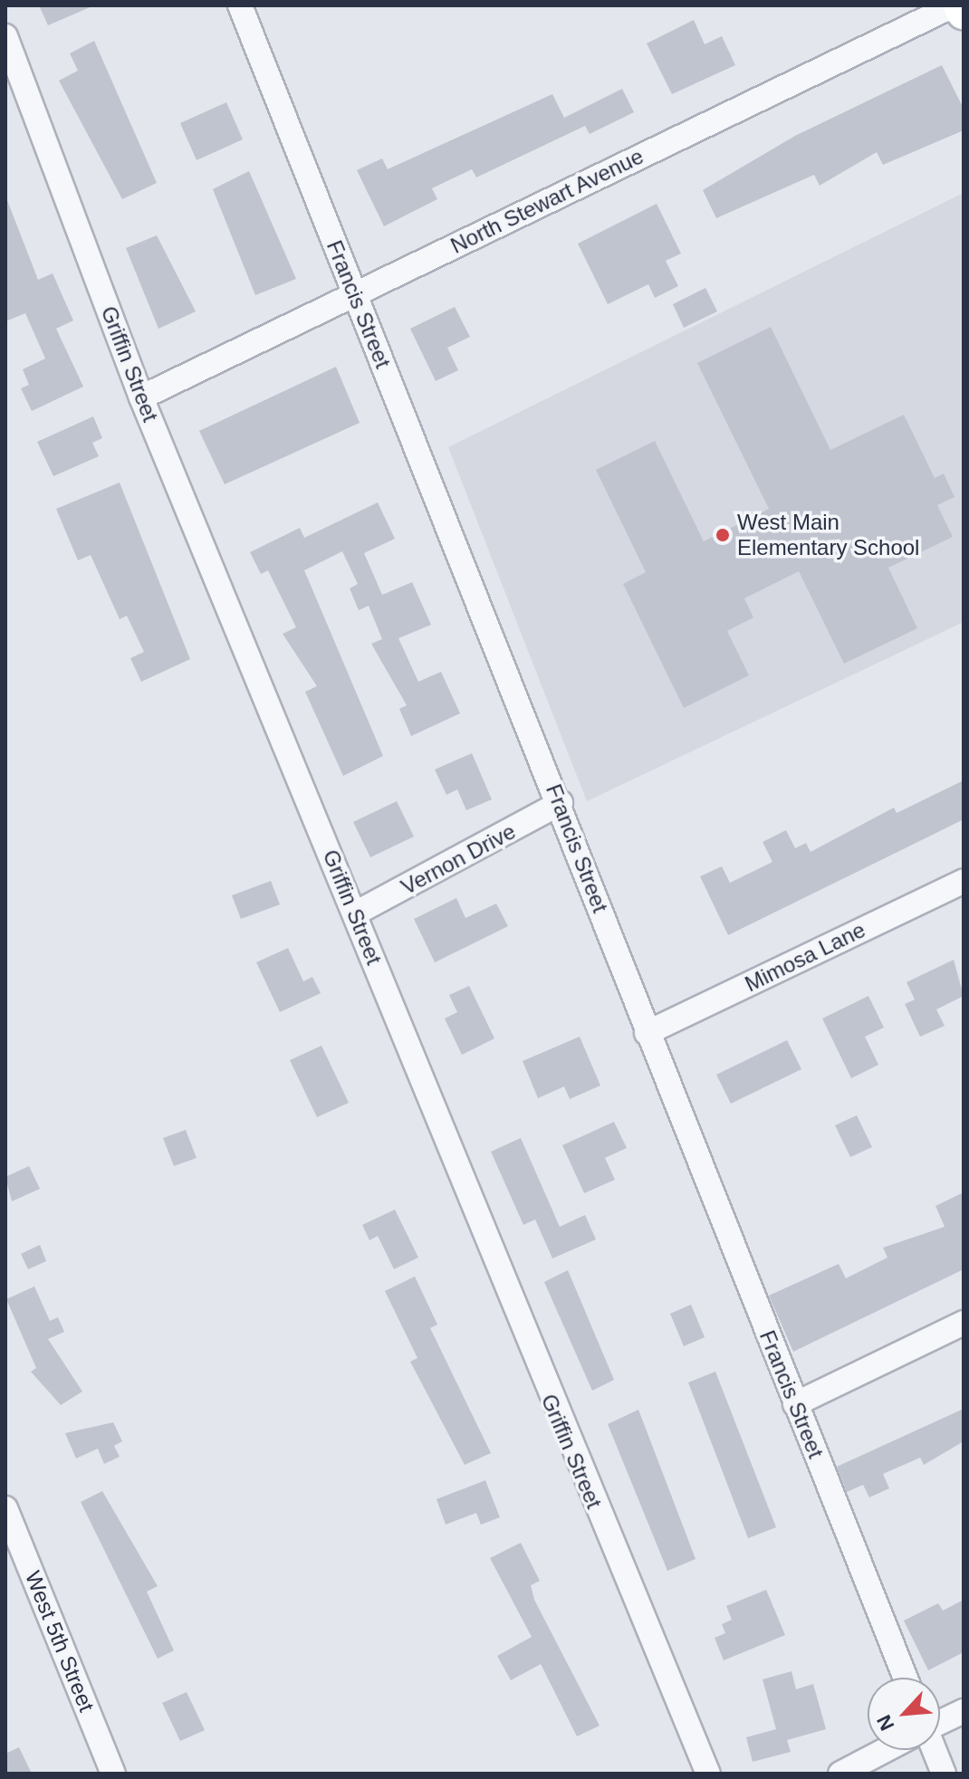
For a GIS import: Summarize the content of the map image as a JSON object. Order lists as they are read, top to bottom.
{
  "streets": {
    "street": [
      "North Stewart Avenue",
      "Francis Street",
      "Griffin Street",
      "Vernon Drive",
      "Mimosa Lane",
      "West 5th Street"
    ]
  },
  "crossings": [
    ["North Stewart Avenue", "Francis Street"],
    ["North Stewart Avenue", "Griffin Street"],
    ["Francis Street", "Vernon Drive"],
    ["Francis Street", "Mimosa Lane"],
    ["Griffin Street", "Vernon Drive"]
  ],
  "places": ["West Main Elementary School"],
  "north": "bottom left"
}
